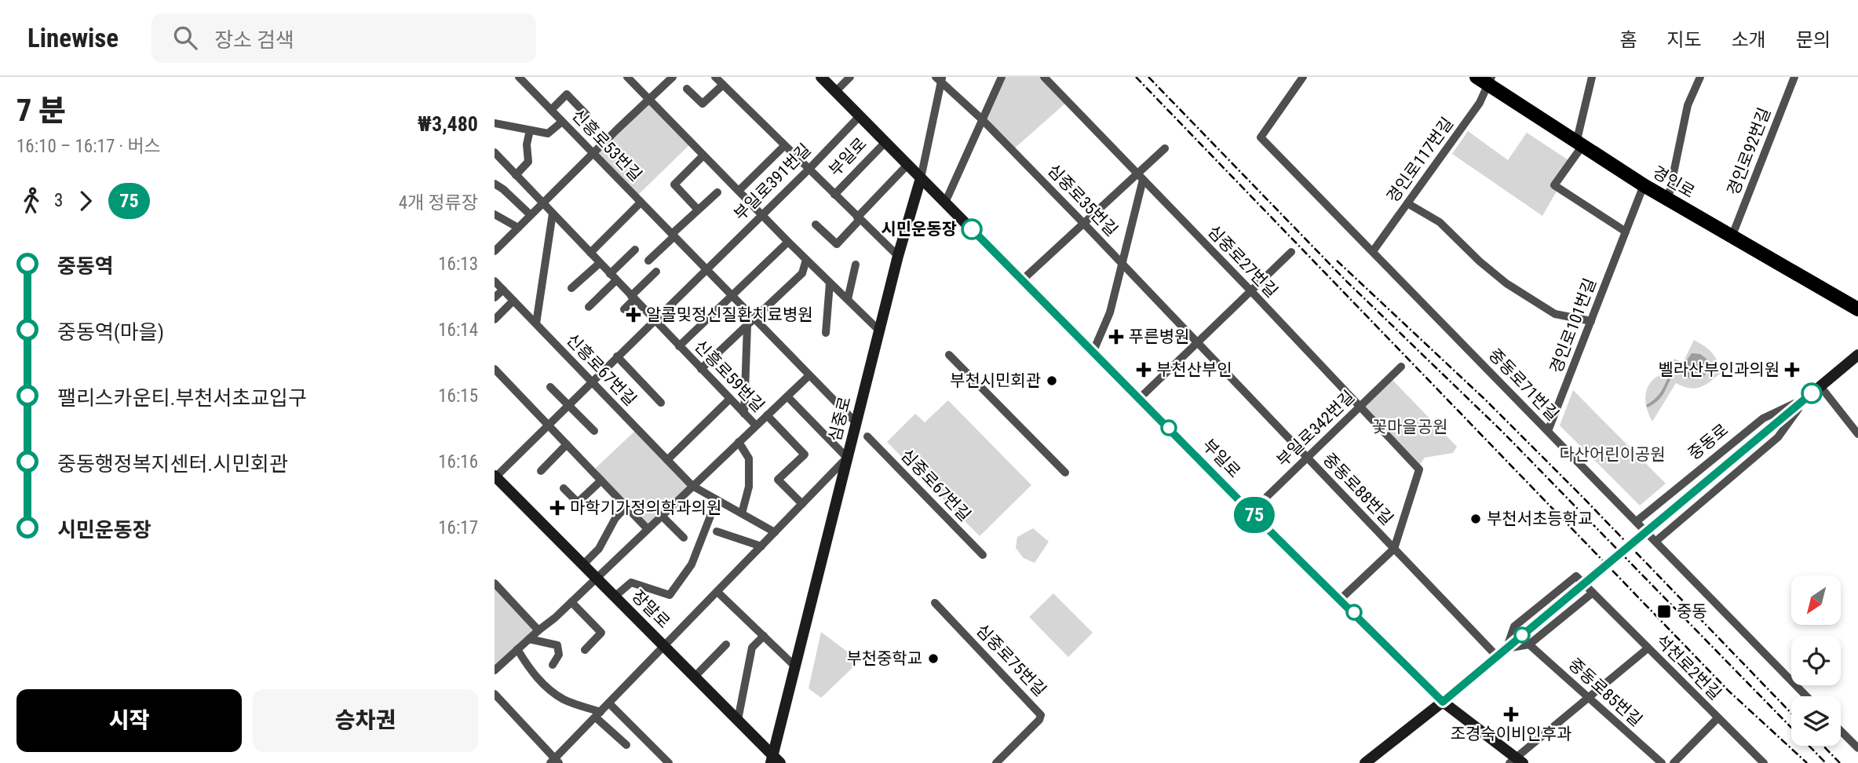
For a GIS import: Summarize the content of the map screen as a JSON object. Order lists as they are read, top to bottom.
{
  "streets": {
    "main road": ["경인로"],
    "street": [
      "신흥로53번길",
      "경인로92번길",
      "부일로",
      "경인로117번길",
      "부일로391번길",
      "심중로35번길",
      "심중로27번길",
      "경인로101번길",
      "신흥로67번길",
      "신흥로59번길",
      "중동로71번길",
      "심중로",
      "부일로342번길",
      "중동로",
      "심중로67번길",
      "중동로88번길",
      "장말로",
      "심중로75번길",
      "석천로2번길",
      "중동로85번길"
    ]
  },
  "crossings": [
    ["신흥로53번길", "부일로391번길"],
    ["신흥로53번길", "신흥로59번길"],
    ["신흥로53번길", "심중로"],
    ["경인로92번길", "경인로"],
    ["부일로", "부일로391번길"],
    ["부일로", "심중로"],
    ["부일로", "부일로342번길"],
    ["경인로117번길", "경인로"],
    ["경인로117번길", "중동로71번길"],
    ["부일로391번길", "신흥로67번길"],
    ["부일로391번길", "신흥로59번길"],
    ["부일로391번길", "장말로"],
    ["경인로", "경인로101번길"],
    ["심중로35번길", "심중로"],
    ["심중로35번길", "중동로88번길"],
    ["심중로27번길", "부일로342번길"],
    ["심중로27번길", "중동로88번길"],
    ["경인로101번길", "중동로71번길"],
    ["중동로71번길", "중동로"],
    ["심중로", "장말로"],
    ["부일로342번길", "중동로88번길"],
    ["중동로", "중동로85번길"]
  ],
  "parks": ["꽃마을공원", "다산어린이공원"],
  "places": {
    "other": [
      "시민운동장",
      "부천시민회관",
      "부천서초등학교",
      "부천중학교"
    ],
    "health": [
      "알콜및정신질환치료병원",
      "푸른병원",
      "부천산부인",
      "벨라산부인과의원",
      "마학기가정의학과의원",
      "조경숙이비인후과"
    ],
    "transit": ["중동"]
  },
  "lines": ["bus line 75"],
  "north": "bottom left",
  "page": {
    "header": "Linewise",
    "search": "장소 검색",
    "nav": [
      "홈",
      "지도",
      "소개",
      "문의"
    ],
    "heading": ["7 분", "16:10 – 16:17 · 버스", "₩3,480"],
    "on_map": "75",
    "legs": ["3", "75", "4개 정류장"],
    "list": [
      {
        "name": "중동역",
        "value": "16:13"
      },
      {
        "name": "중동역(마을)",
        "value": "16:14"
      },
      {
        "name": "팰리스카운티.부천서초교입구",
        "value": "16:15"
      },
      {
        "name": "중동행정복지센터.시민회관",
        "value": "16:16"
      },
      {
        "name": "시민운동장",
        "value": "16:17"
      }
    ],
    "buttons": ["시작", "승차권"]
  }
}
